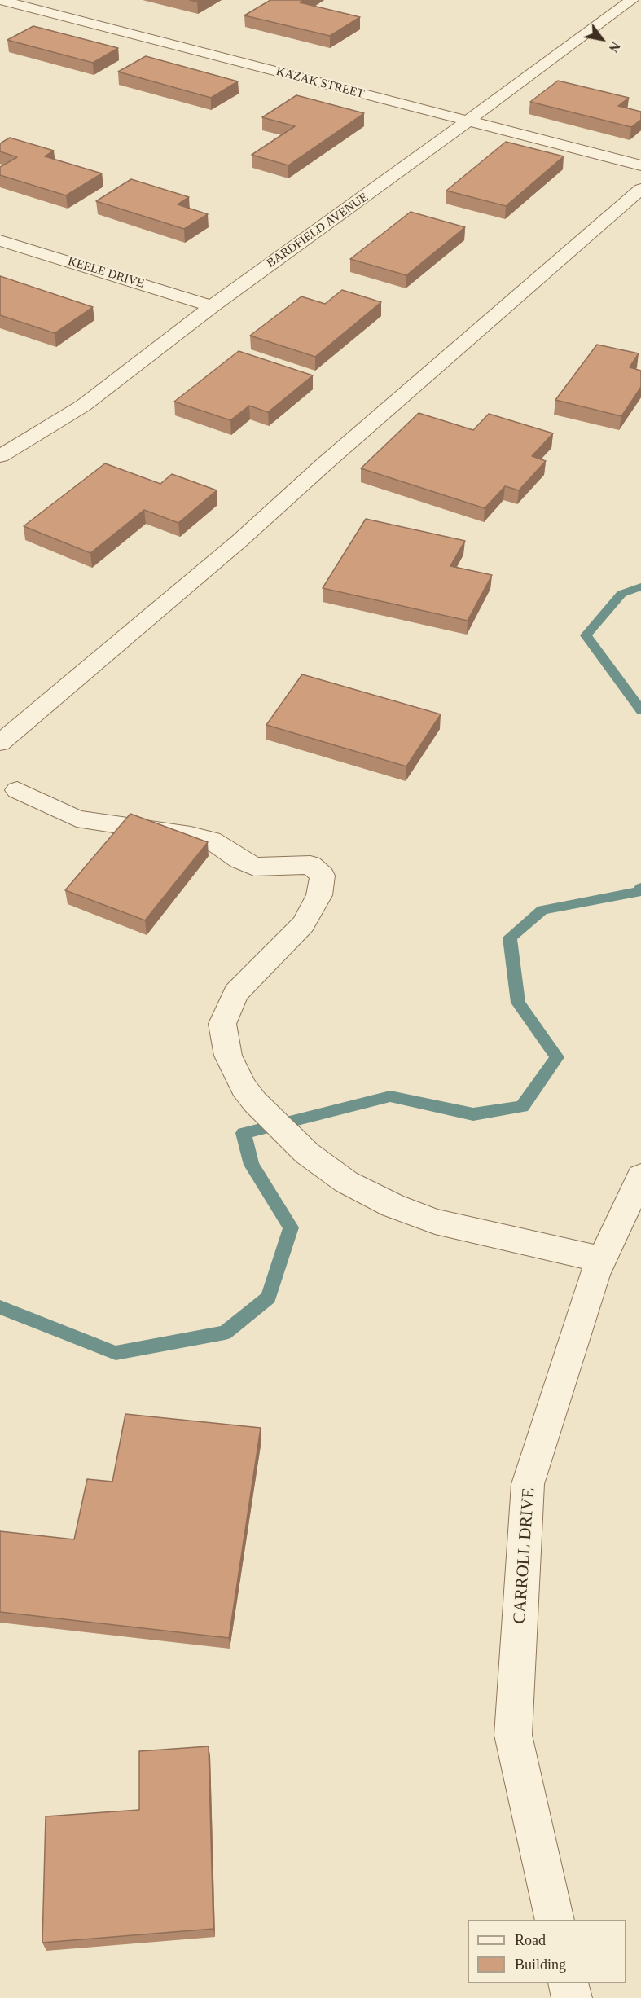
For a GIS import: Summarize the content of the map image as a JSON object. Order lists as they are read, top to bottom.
{
  "streets": {
    "street": [
      "KAZAK STREET",
      "BARDFIELD AVENUE",
      "KEELE DRIVE",
      "CARROLL DRIVE"
    ]
  },
  "crossings": [
    ["KAZAK STREET", "BARDFIELD AVENUE"],
    ["BARDFIELD AVENUE", "KEELE DRIVE"]
  ],
  "legend": ["Road", "Building"],
  "north": "bottom right"
}
